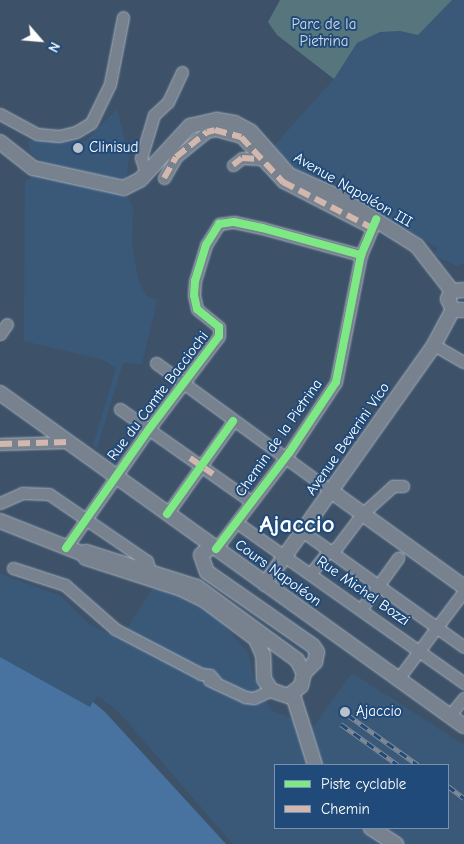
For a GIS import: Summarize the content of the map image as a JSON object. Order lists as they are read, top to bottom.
{
  "streets": {
    "main road": ["Avenue Napoléon III", "Avenue Beverini Vico", "Cours Napoléon"],
    "street": ["Rue du Comte Bacciochi", "Chemin de la Pietrina", "Rue Michel Bozzi"]
  },
  "crossings": [
    ["Avenue Napoléon III", "Chemin de la Pietrina"],
    ["Rue du Comte Bacciochi", "Chemin de la Pietrina"],
    ["Rue du Comte Bacciochi", "Cours Napoléon"],
    ["Chemin de la Pietrina", "Cours Napoléon"],
    ["Avenue Beverini Vico", "Cours Napoléon"],
    ["Avenue Beverini Vico", "Rue Michel Bozzi"]
  ],
  "districts": ["Ajaccio"],
  "parks": ["Parc de la Pietrina"],
  "places": ["Clinisud", "Ajaccio"],
  "legend": ["Piste cyclable", "Chemin"],
  "north": "bottom right"
}
